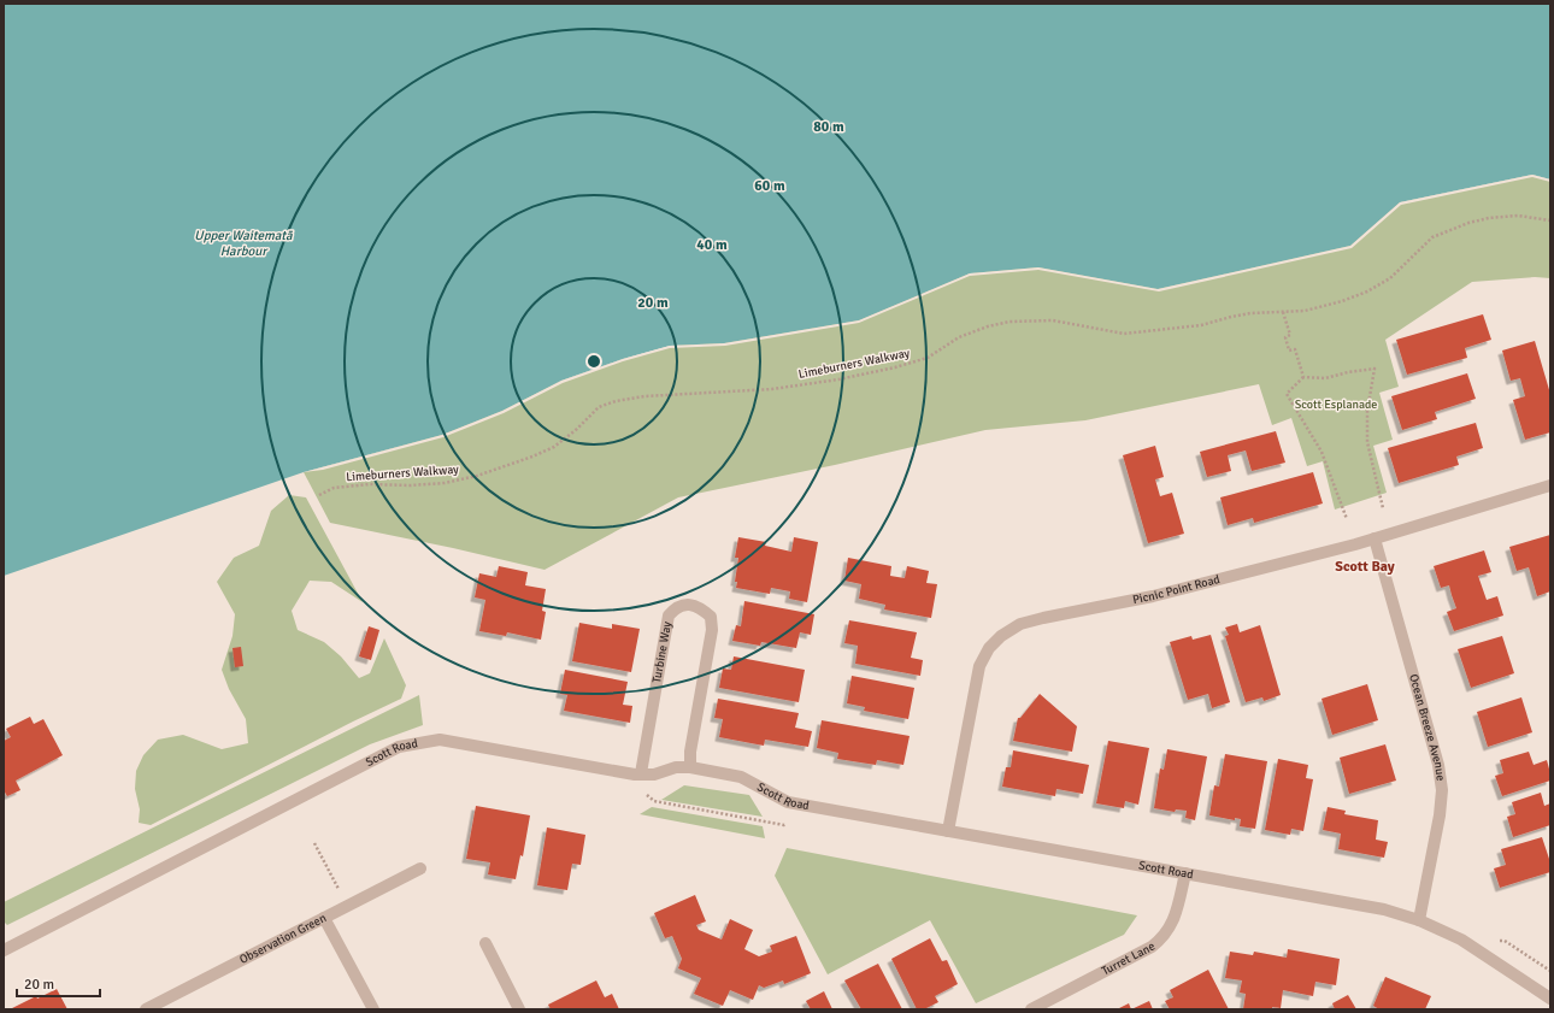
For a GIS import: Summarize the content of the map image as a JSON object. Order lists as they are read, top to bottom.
{
  "streets": {
    "street": [
      "Picnic Point Road",
      "Turbine Way",
      "Ocean Breeze Avenue",
      "Scott Road",
      "Observation Green",
      "Turret Lane"
    ],
    "path": ["Limeburners Walkway"]
  },
  "crossings": [
    ["Picnic Point Road", "Ocean Breeze Avenue"],
    ["Picnic Point Road", "Scott Road"],
    ["Turbine Way", "Scott Road"],
    ["Ocean Breeze Avenue", "Scott Road"],
    ["Scott Road", "Turret Lane"]
  ],
  "districts": ["Scott Bay"],
  "water": ["Upper Waitematā Harbour"],
  "parks": ["Scott Esplanade"],
  "scale_bar": "20 m",
  "rings": [
    "80 m",
    "60 m",
    "40 m",
    "20 m"
  ]
}
